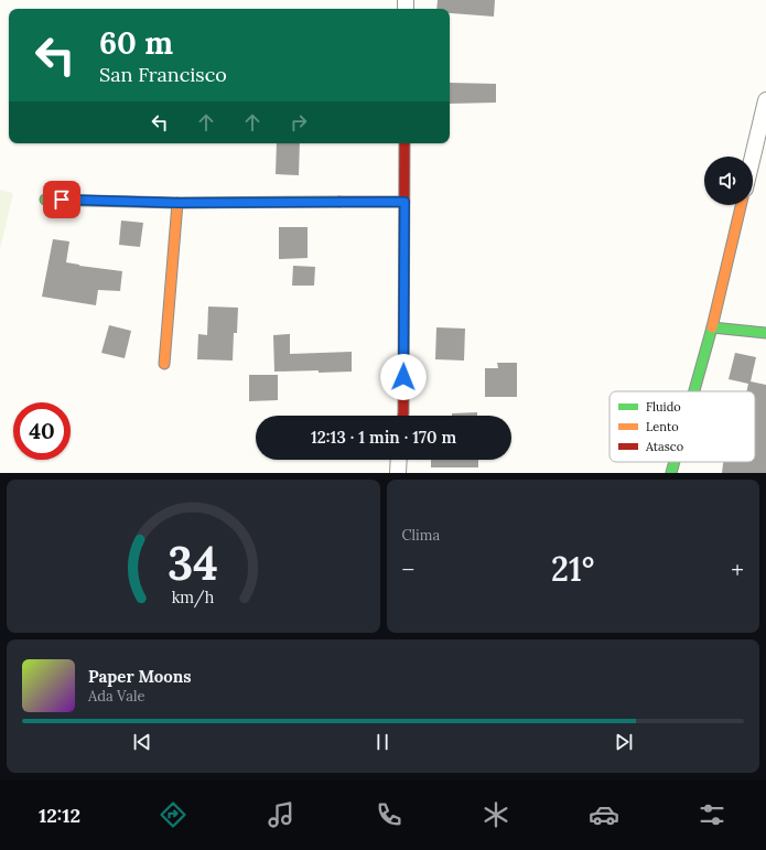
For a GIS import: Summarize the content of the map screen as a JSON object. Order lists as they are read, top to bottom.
{
  "legend": ["Fluido", "Lento", "Atasco"],
  "page": {
    "turn": ["60 m", "San Francisco"],
    "limit": "40",
    "trip": "12:13 · 1 min · 170 m",
    "tile": "Clima",
    "heat": ["−", "21°", "+"],
    "song": ["Paper Moons", "Ada Vale"],
    "tabs": "12:12",
    "gauge": ["34", "km/h"]
  }
}
